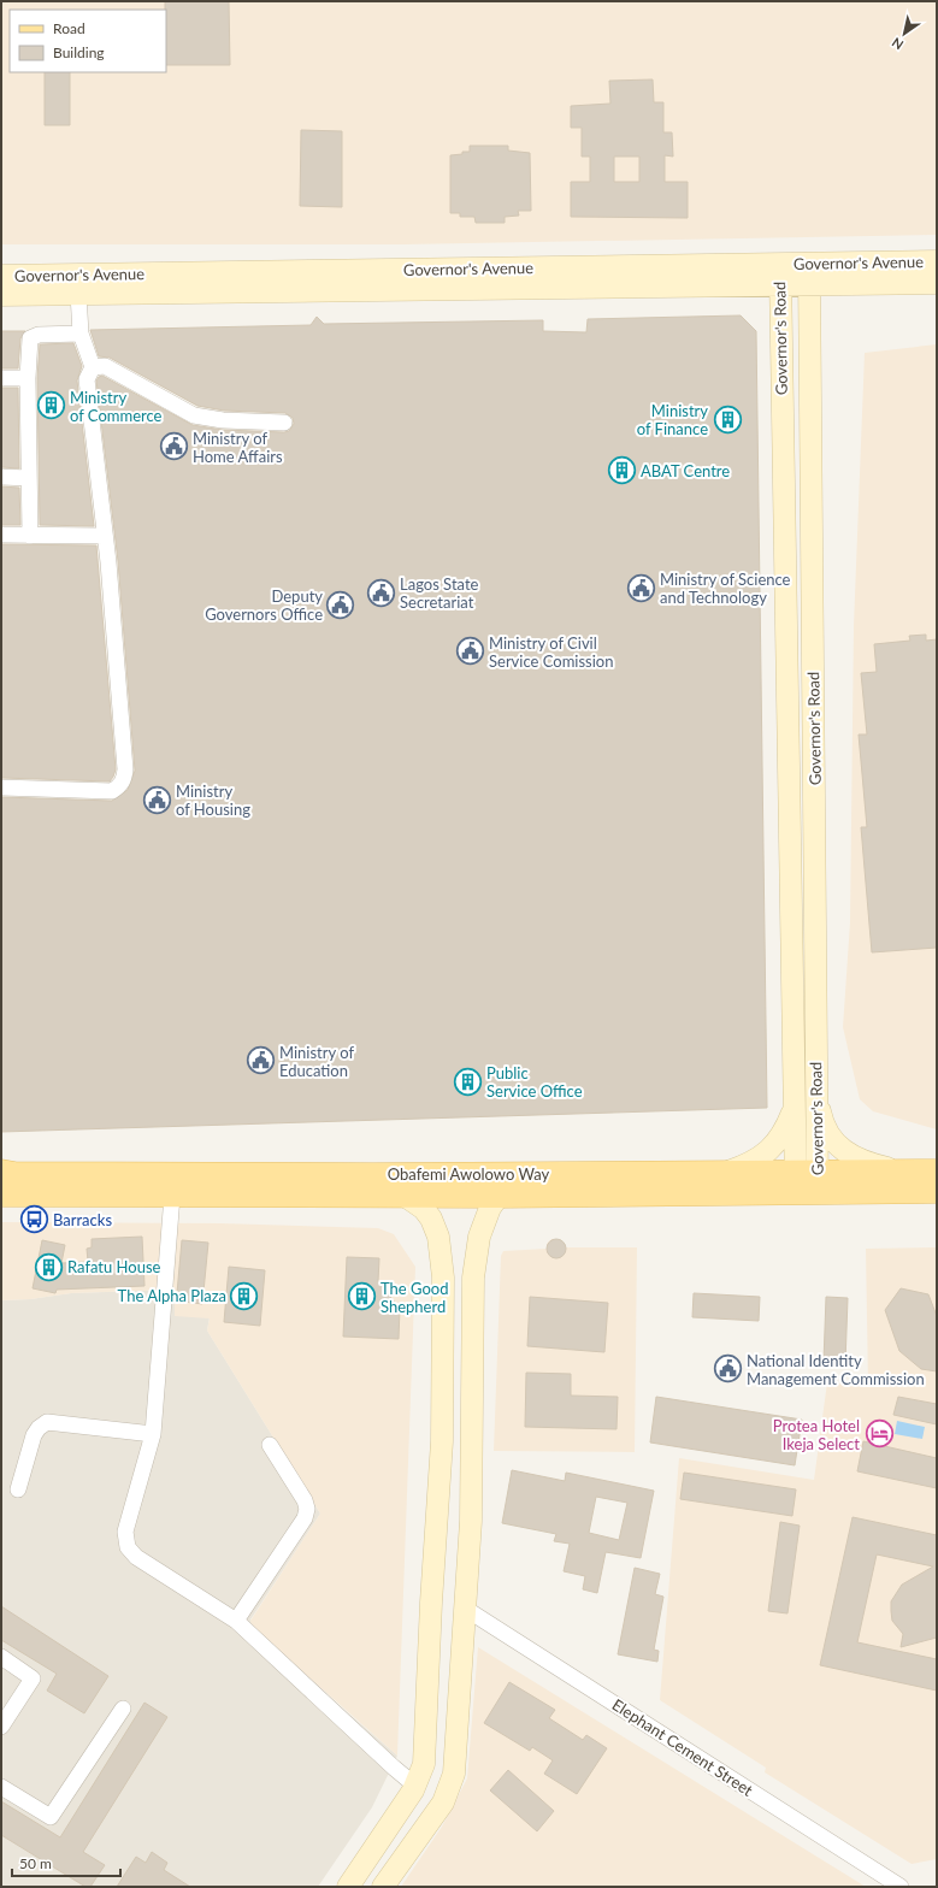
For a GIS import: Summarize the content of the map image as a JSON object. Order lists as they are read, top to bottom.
{
  "streets": {
    "main road": ["Obafemi Awolowo Way"],
    "street": ["Governor's Avenue", "Governor's Road", "Elephant Cement Street"]
  },
  "crossings": [
    ["Governor's Avenue", "Governor's Road"],
    ["Governor's Road", "Obafemi Awolowo Way"]
  ],
  "places": {
    "building": [
      "Ministry of Commerce",
      "Ministry of Finance",
      "ABAT Centre",
      "Public Service Office",
      "Rafatu House",
      "The Alpha Plaza",
      "The Good Shepherd"
    ],
    "public building": [
      "Ministry of Home Affairs",
      "Ministry of Science and Technology",
      "Lagos State Secretariat",
      "Deputy Governors Office",
      "Ministry of Civil Service Comission",
      "Ministry of Housing",
      "Ministry of Education",
      "National Identity Management Commission"
    ],
    "bus stop": ["Barracks"],
    "hotel": ["Protea Hotel Ikeja Select"]
  },
  "legend": ["Road", "Building"],
  "scale_bar": "50 m",
  "north": "bottom left"
}
